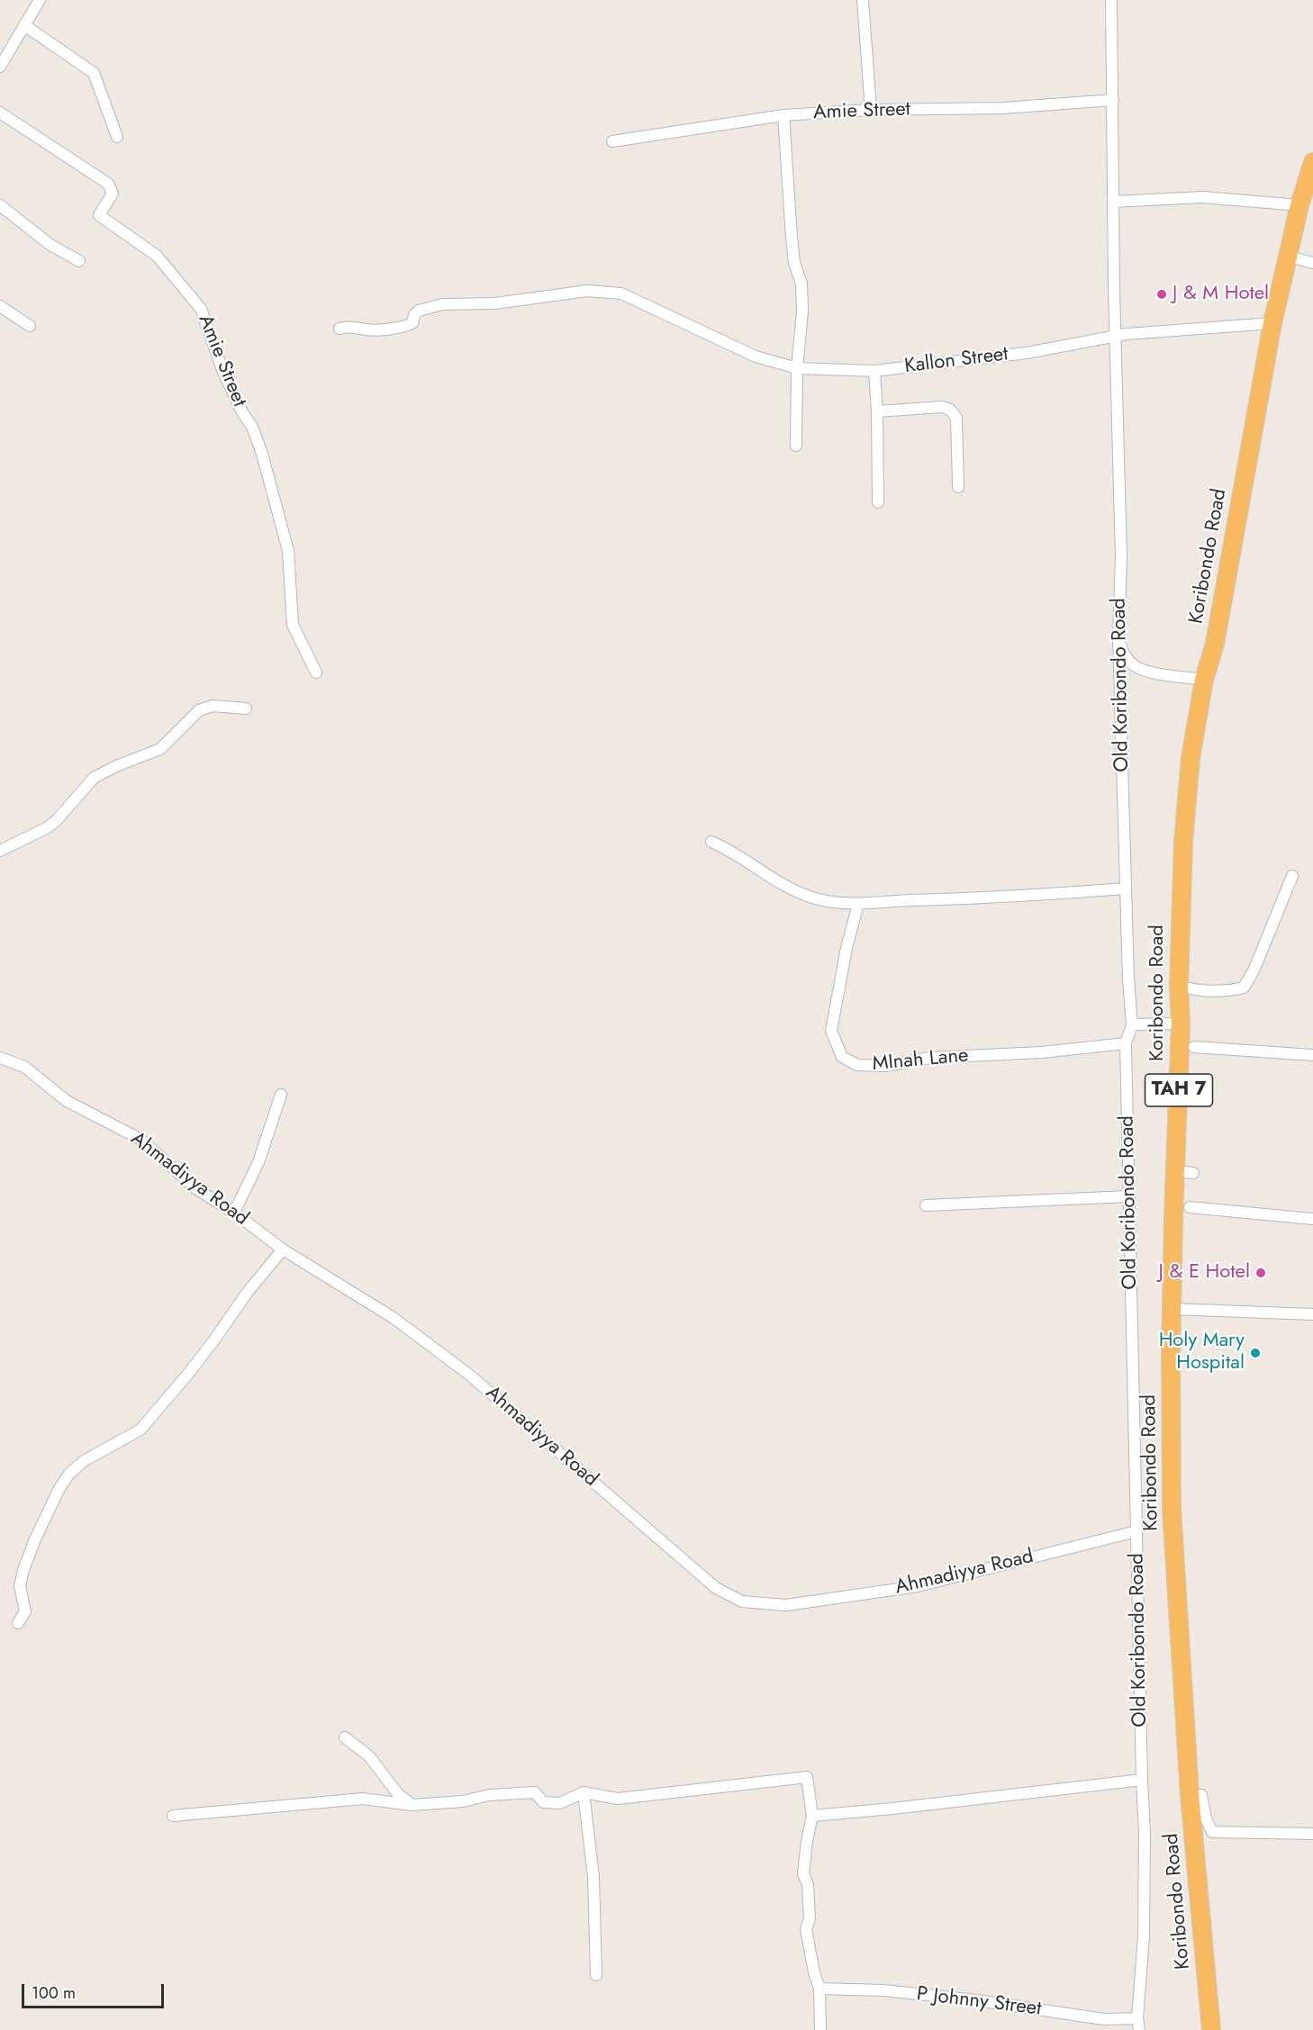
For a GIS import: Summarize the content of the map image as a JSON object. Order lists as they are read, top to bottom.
{
  "streets": {
    "highway": ["Koribondo Road", "TAH 7"],
    "street": [
      "Amie Street",
      "Kallon Street",
      "Old Koribondo Road",
      "MInah Lane",
      "Ahmadiyya Road",
      "P Johnny Street"
    ]
  },
  "crossings": [
    ["Amie Street", "Old Koribondo Road"],
    ["Kallon Street", "Koribondo Road"],
    ["Kallon Street", "Old Koribondo Road"],
    ["Old Koribondo Road", "MInah Lane"],
    ["Old Koribondo Road", "Ahmadiyya Road"],
    ["Old Koribondo Road", "P Johnny Street"]
  ],
  "places": ["J & M Hotel", "J & E Hotel", "Holy Mary Hospital"],
  "scale_bar": "100 m"
}
